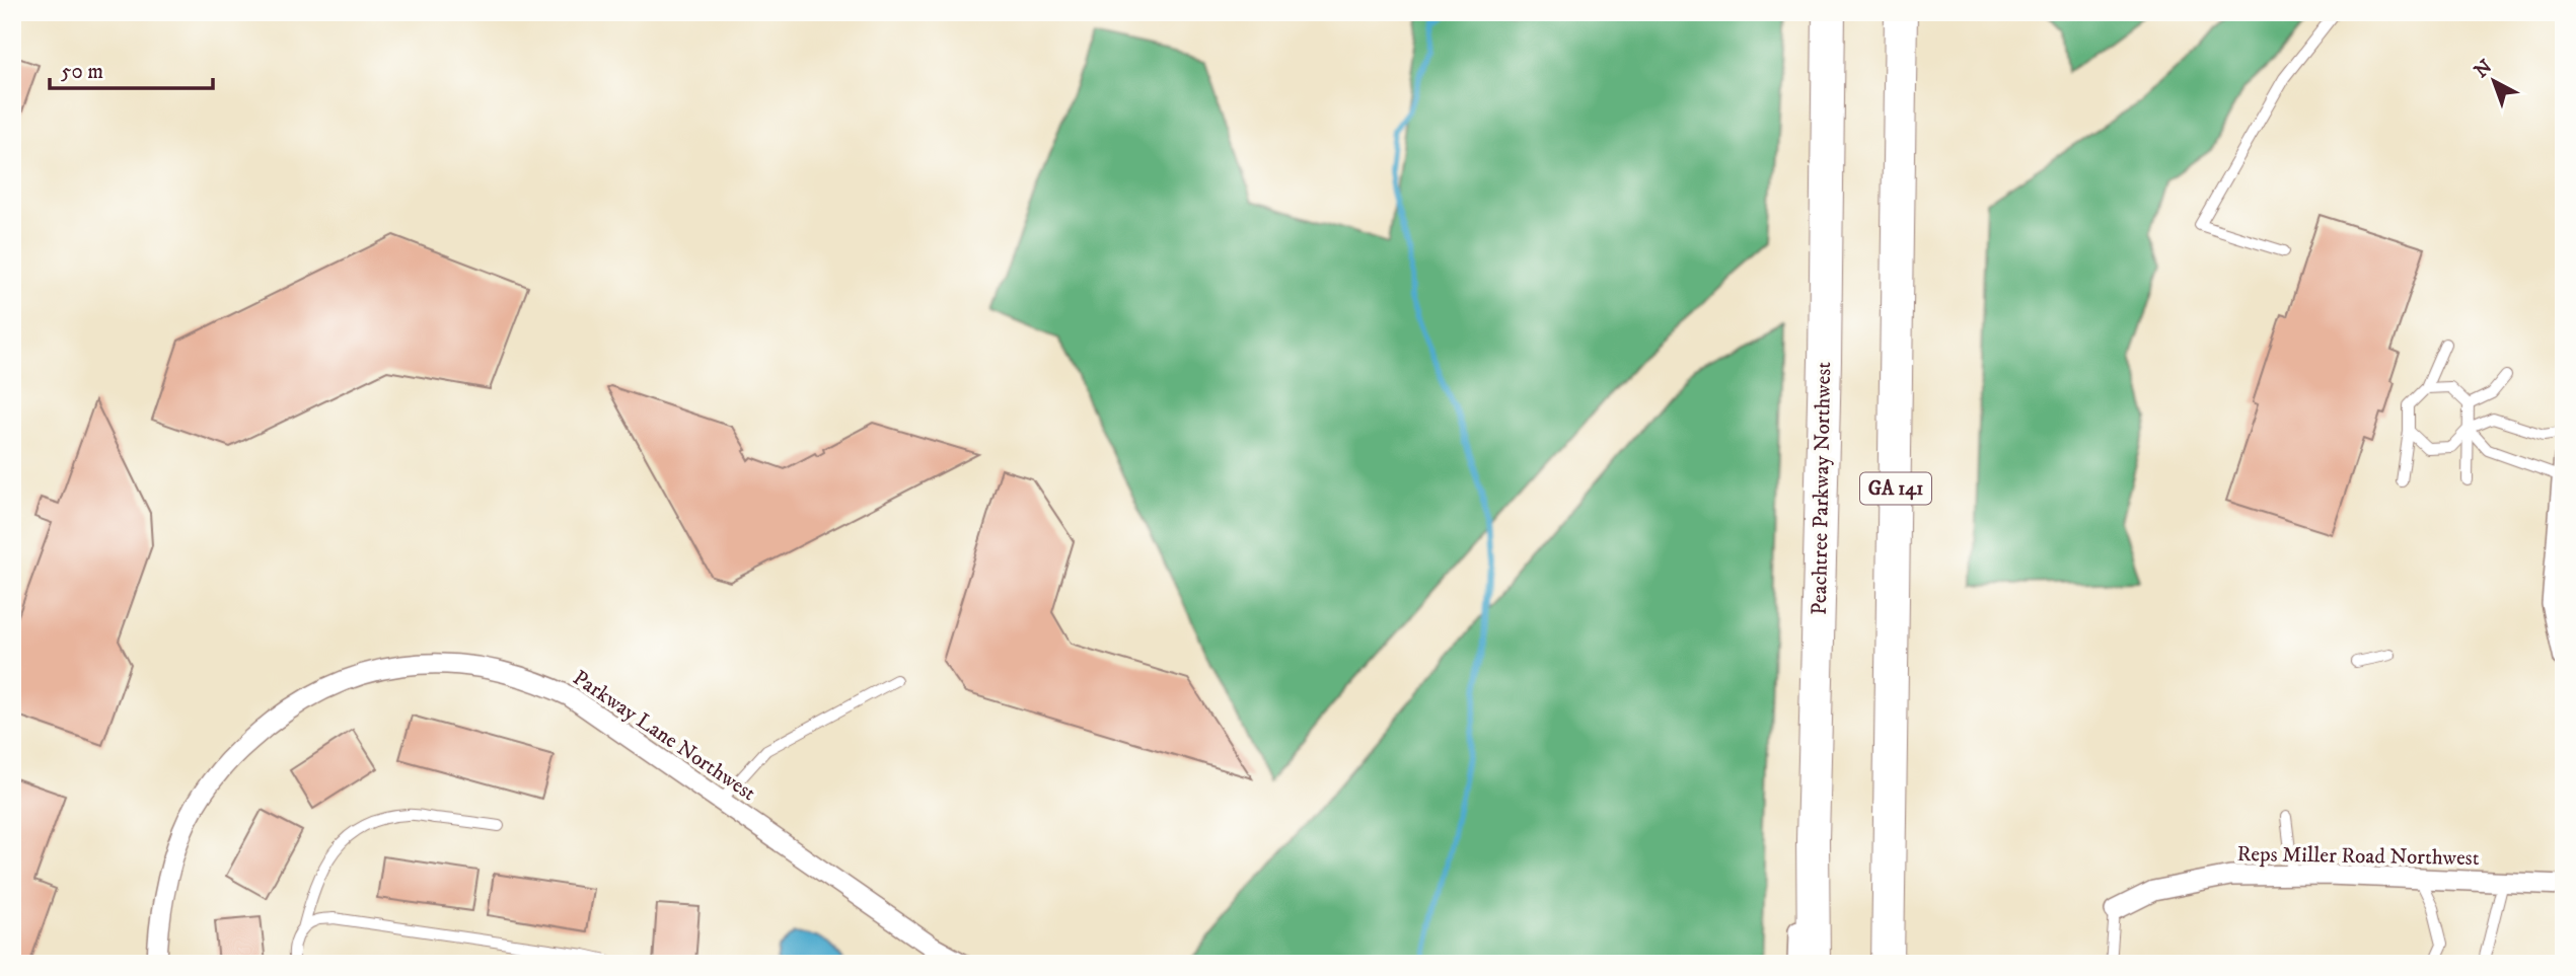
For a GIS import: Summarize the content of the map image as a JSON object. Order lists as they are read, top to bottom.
{
  "streets": {
    "highway": ["Peachtree Parkway Northwest", "GA 141"],
    "street": ["Parkway Lane Northwest", "Reps Miller Road Northwest"]
  },
  "scale_bar": "50 m",
  "north": "top left"
}
